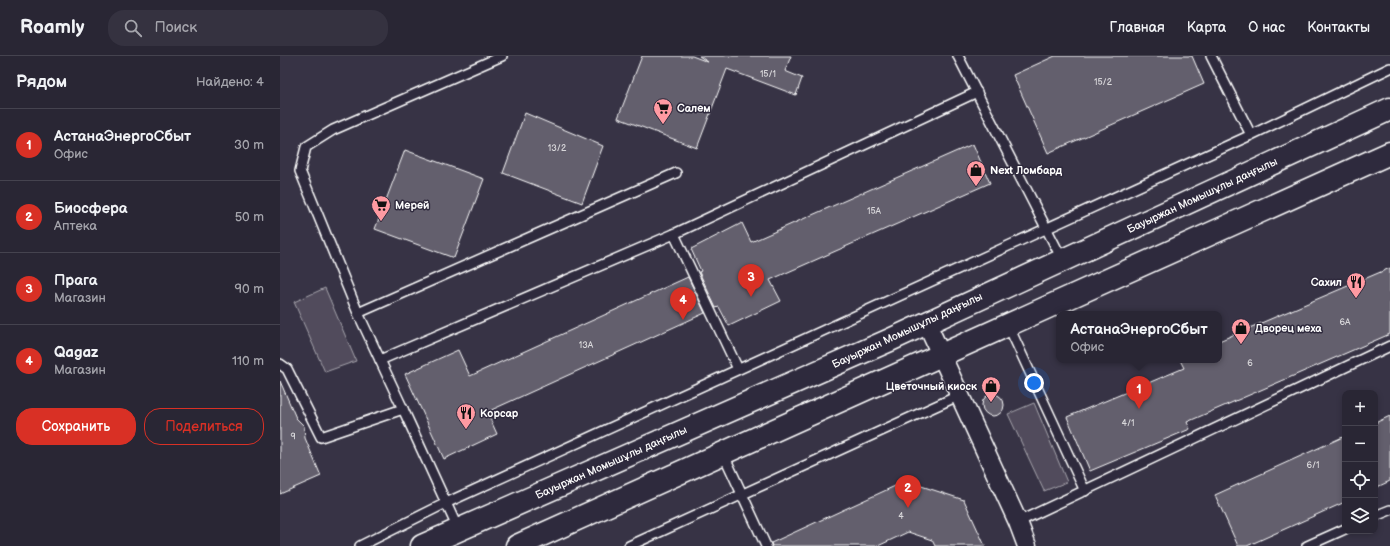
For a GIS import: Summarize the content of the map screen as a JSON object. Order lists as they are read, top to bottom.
{
  "streets": {
    "main road": ["Бауыржан Момышұлы даңғылы"]
  },
  "places": {
    "supermarket": ["Салем", "Мерей"],
    "shop": ["Next Ломбард", "Дворец меха", "Цветочный киоск"],
    "restaurant": ["Сахил", "Корсар"]
  },
  "house_numbers": [
    "15/1",
    "15/2",
    "13/2",
    "15А",
    "6А",
    "13А",
    "6",
    "4/1",
    "9",
    "6/1",
    "4"
  ],
  "page": {
    "header": "Roamly",
    "search": "Поиск",
    "nav": [
      "Главная",
      "Карта",
      "О нас",
      "Контакты"
    ],
    "heading": ["Рядом", "Найдено: 4"],
    "list": [
      {
        "mark": "1",
        "name": "АстанаЭнергоСбыт",
        "note": "Офис",
        "value": "30 m"
      },
      {
        "mark": "2",
        "name": "Биосфера",
        "note": "Аптека",
        "value": "50 m"
      },
      {
        "mark": "3",
        "name": "Прага",
        "note": "Магазин",
        "value": "90 m"
      },
      {
        "mark": "4",
        "name": "Qagaz",
        "note": "Магазин",
        "value": "110 m"
      }
    ],
    "pins": [
      "3",
      "4",
      "1",
      "2"
    ],
    "popup": ["АстанаЭнергоСбыт", "Офис"],
    "map_buttons": ["+", "−"],
    "buttons": ["Сохранить", "Поделиться"]
  }
}
